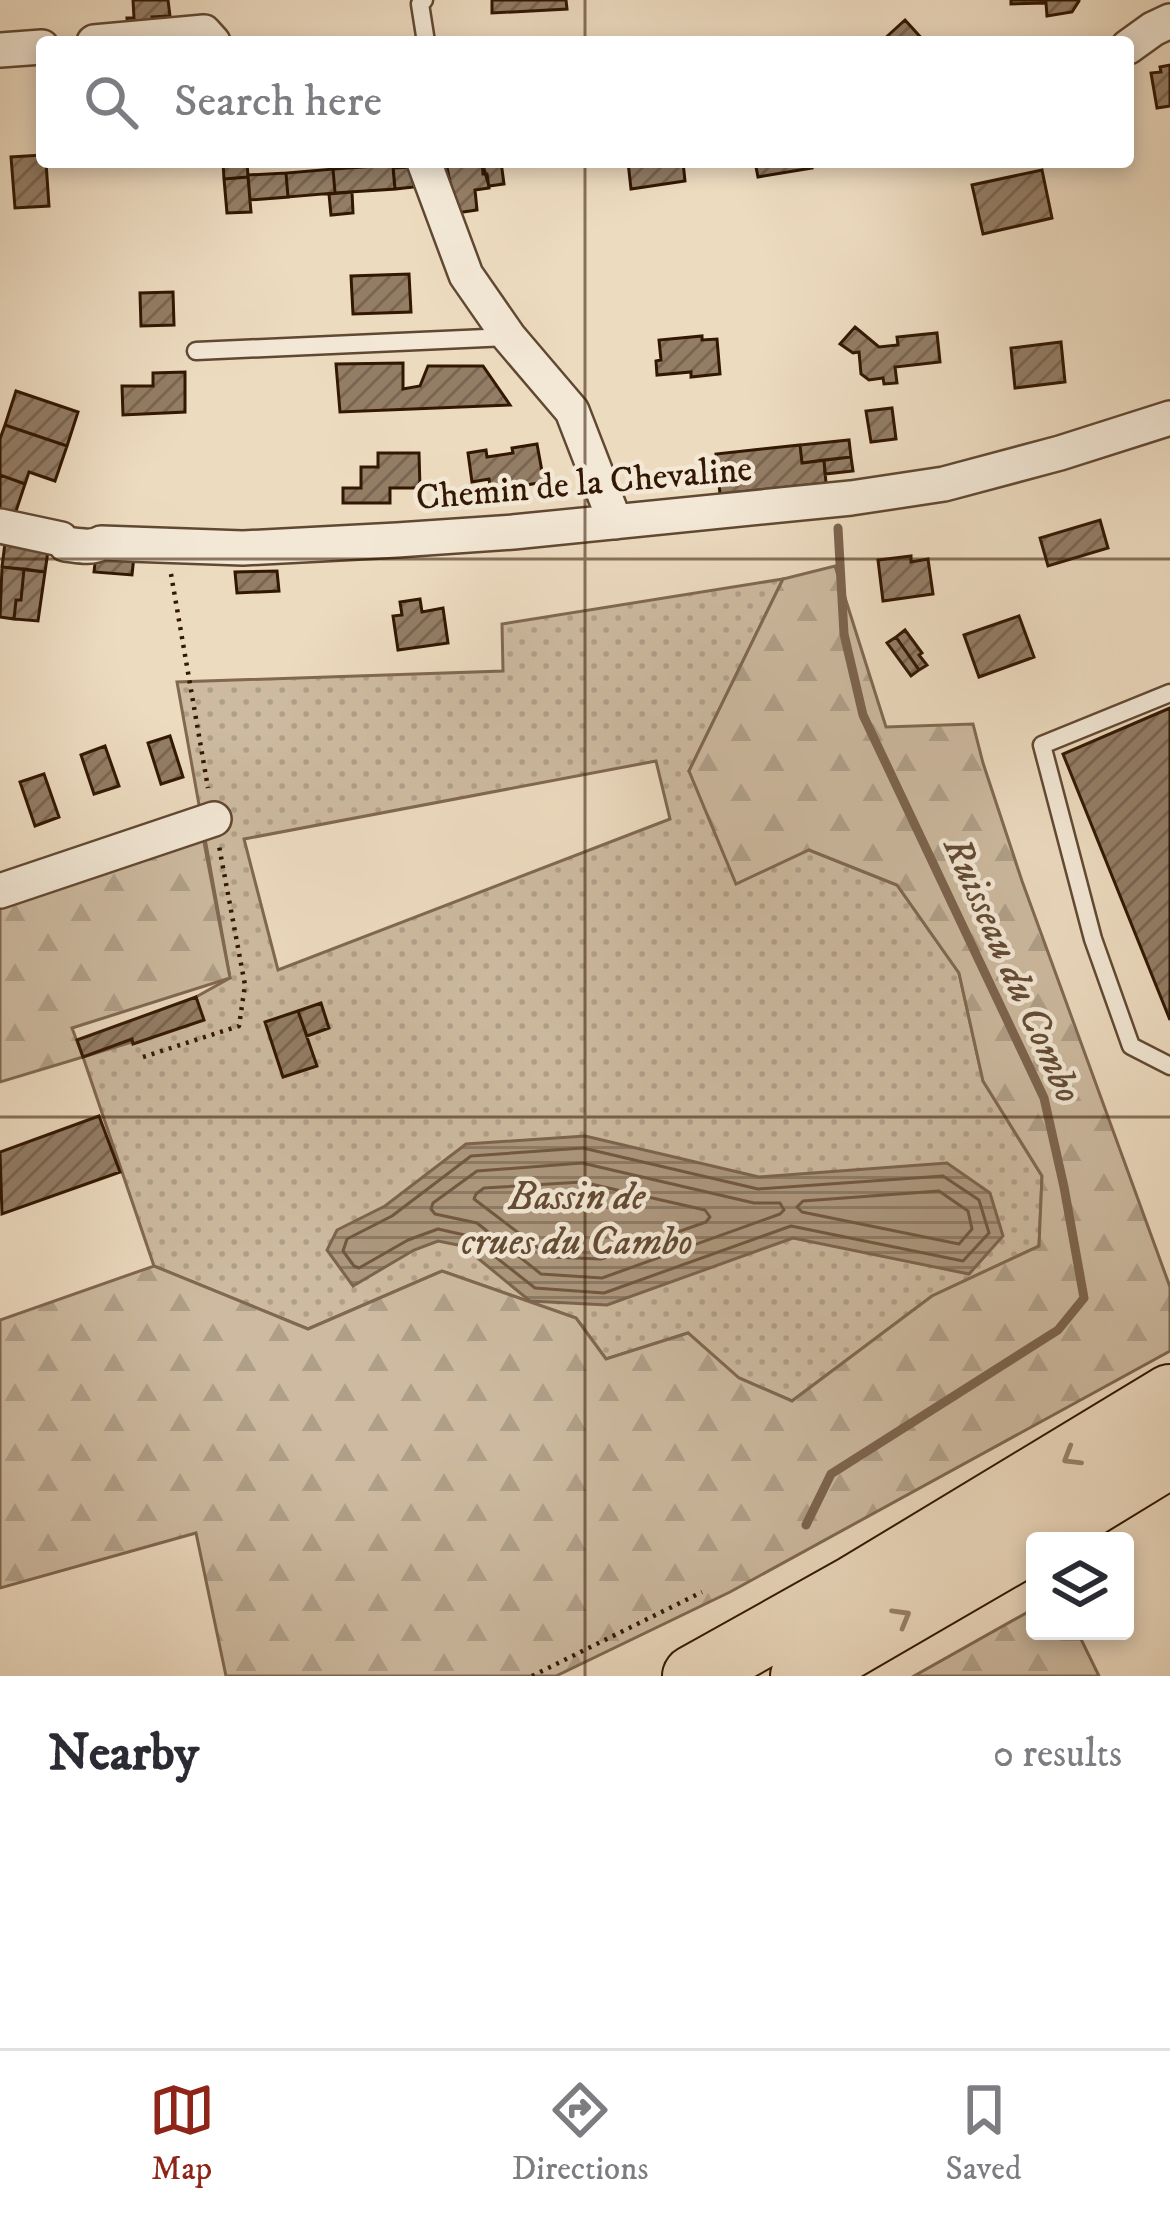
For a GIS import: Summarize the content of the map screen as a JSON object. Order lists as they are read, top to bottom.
{
  "streets": {
    "street": ["Chemin de la Chevaline"]
  },
  "water": ["Ruisseau du Combo", "Bassin de crues du Cambo"],
  "page": {
    "search": "Search here",
    "heading": ["Nearby", "0 results"],
    "nav": ["Map", "Directions", "Saved"]
  }
}
